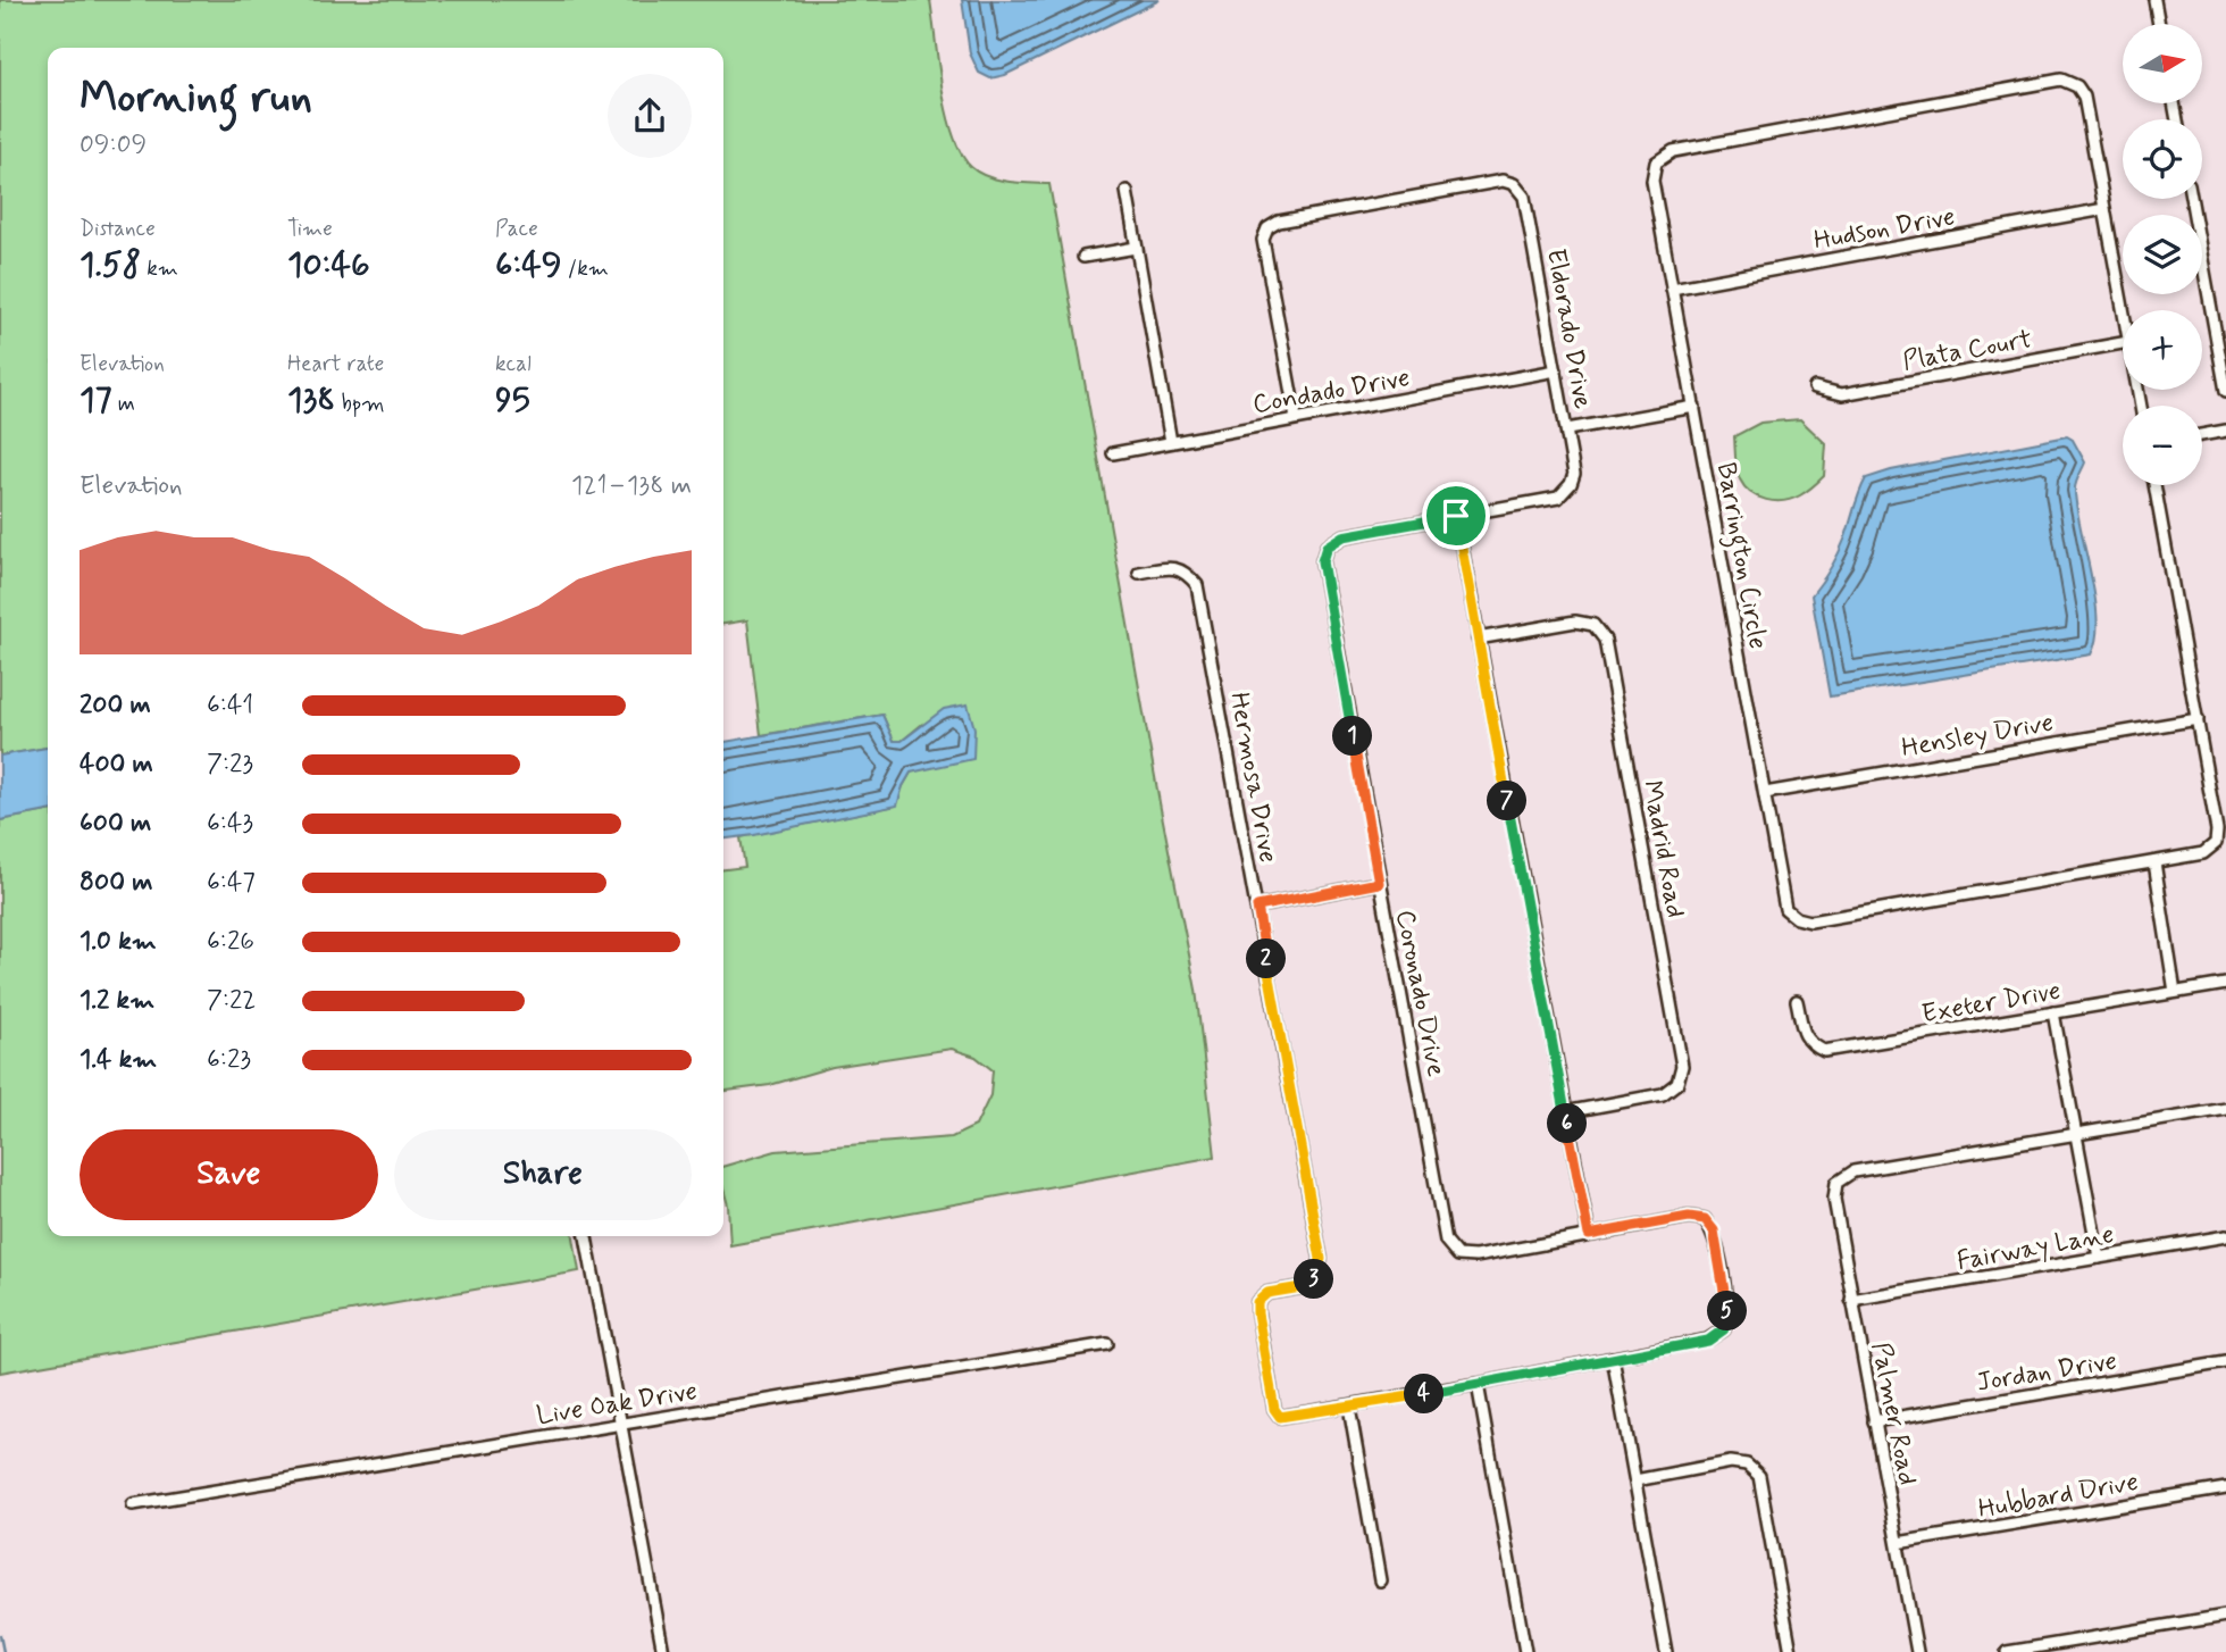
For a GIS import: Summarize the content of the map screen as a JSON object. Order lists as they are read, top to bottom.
{
  "streets": {
    "street": [
      "Hudson Drive",
      "Eldorado Drive",
      "Plata Court",
      "Condado Drive",
      "Barrington Circle",
      "Hensley Drive",
      "Hermosa Drive",
      "Madrid Road",
      "Coronado Drive",
      "Exeter Drive",
      "Fairway Lane",
      "Jordan Drive",
      "Live Oak Drive",
      "Palmer Road",
      "Hubbard Drive"
    ]
  },
  "crossings": [
    ["Hudson Drive", "Barrington Circle"],
    ["Eldorado Drive", "Condado Drive"],
    ["Eldorado Drive", "Coronado Drive"],
    ["Barrington Circle", "Hensley Drive"],
    ["Fairway Lane", "Palmer Road"],
    ["Jordan Drive", "Palmer Road"],
    ["Palmer Road", "Hubbard Drive"]
  ],
  "north": "right",
  "page": {
    "map_buttons": ["+", "−"],
    "heading": ["Morning run", "09:09"],
    "stats": [
      ["Distance", "1.58 km"],
      ["Time", "10:46"],
      ["Pace", "6:49 /km"],
      ["Elevation", "17 m"],
      ["Heart rate", "138 bpm"],
      ["kcal", "95"]
    ],
    "chart": ["Elevation", "121–138 m"],
    "list": [
      {
        "name": "200 m",
        "note": "6:41"
      },
      {
        "name": "400 m",
        "note": "7:23"
      },
      {
        "name": "600 m",
        "note": "6:43"
      },
      {
        "name": "800 m",
        "note": "6:47"
      },
      {
        "name": "1.0 km",
        "note": "6:26"
      },
      {
        "name": "1.2 km",
        "note": "7:22"
      },
      {
        "name": "1.4 km",
        "note": "6:23"
      }
    ],
    "pins": [
      "1",
      "7",
      "2",
      "6",
      "3",
      "5",
      "4"
    ],
    "buttons": ["Save", "Share"]
  }
}
